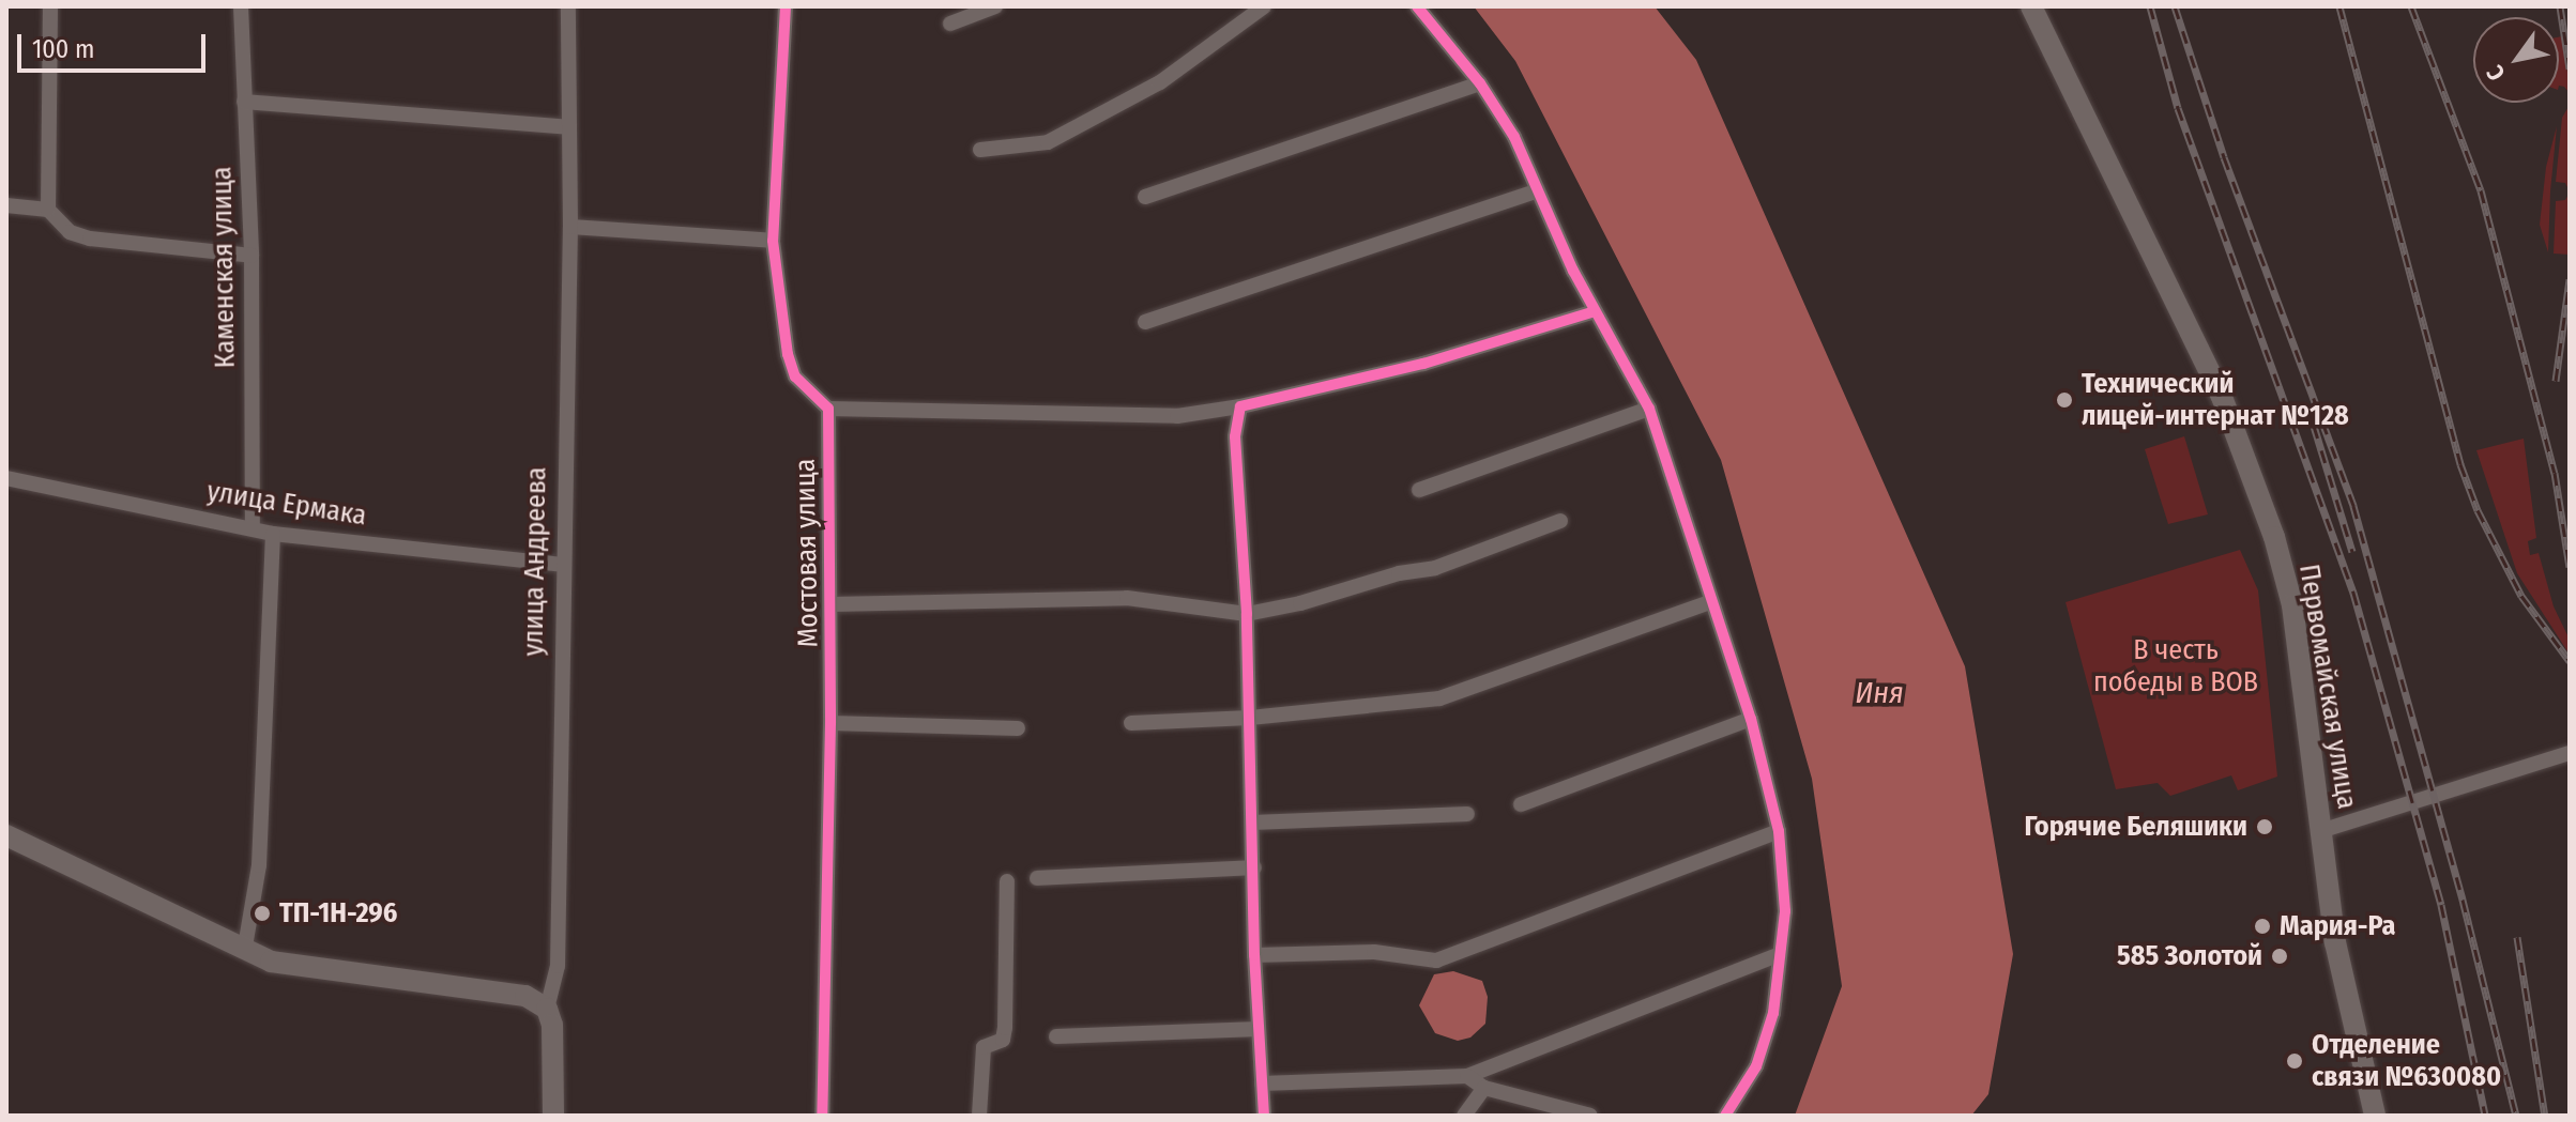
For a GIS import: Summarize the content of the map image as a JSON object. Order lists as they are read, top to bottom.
{
  "streets": {
    "main road": ["улица Андреева", "Первомайская улица"],
    "street": ["Каменская улица", "улица Ермака", "Мостовая улица"]
  },
  "crossings": [
    ["Каменская улица", "улица Ермака"],
    ["улица Ермака", "улица Андреева"]
  ],
  "water": ["Иня"],
  "parks": ["В честь победы в ВОВ"],
  "places": [
    "Технический лицей-интернат №128",
    "Горячие Беляшики",
    "ТП-1Н-296",
    "Мария-Ра",
    "585 Золотой",
    "Отделение связи №630080"
  ],
  "scale_bar": "100 m",
  "north": "bottom left"
}
